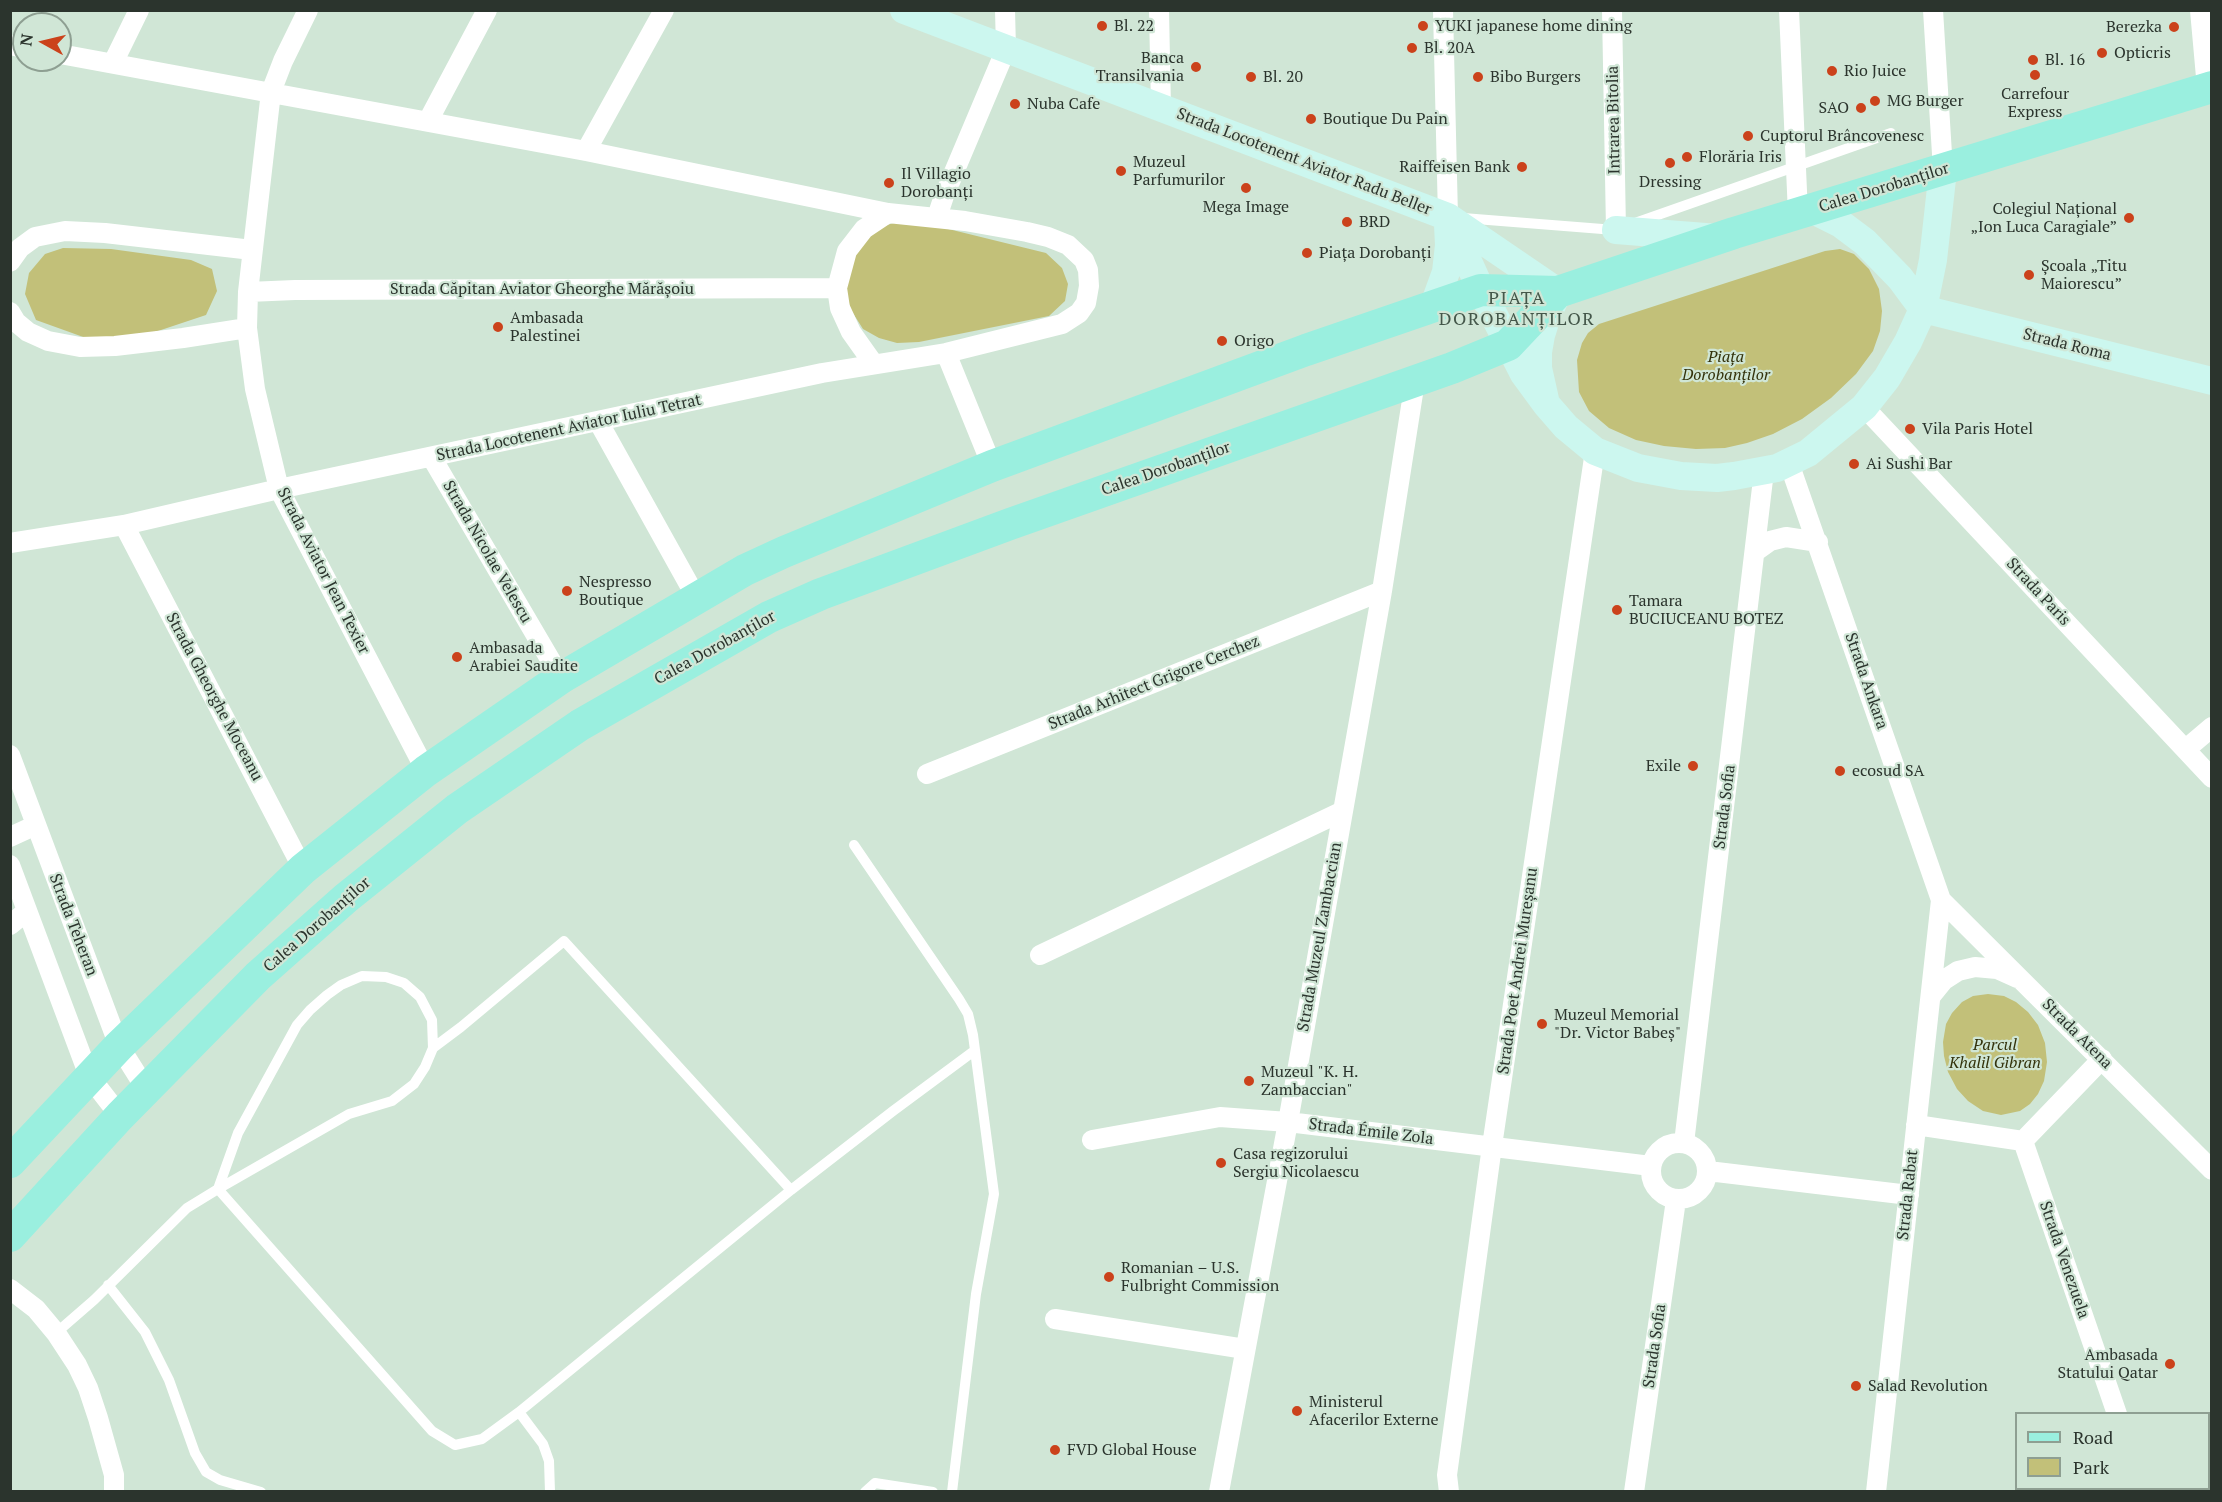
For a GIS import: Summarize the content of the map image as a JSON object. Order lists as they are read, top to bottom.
{
  "streets": {
    "main road": ["Calea Dorobanților"],
    "street": [
      "Intrarea Bitolia",
      "Strada Locotenent Aviator Radu Beller",
      "Strada Căpitan Aviator Gheorghe Mărășoiu",
      "Strada Roma",
      "Strada Locotenent Aviator Iuliu Tetrat",
      "Strada Nicolae Velescu",
      "Strada Aviator Jean Texier",
      "Strada Paris",
      "Strada Ankara",
      "Strada Arhitect Grigore Cerchez",
      "Strada Gheorghe Moceanu",
      "Strada Sofia",
      "Strada Teheran",
      "Strada Muzeul Zambaccian",
      "Strada Poet Andrei Mureșanu",
      "Strada Atena",
      "Strada Émile Zola",
      "Strada Rabat",
      "Strada Venezuela"
    ]
  },
  "crossings": [
    ["Intrarea Bitolia", "Strada Locotenent Aviator Radu Beller"],
    ["Strada Locotenent Aviator Radu Beller", "Calea Dorobanților"],
    ["Calea Dorobanților", "Strada Nicolae Velescu"],
    ["Calea Dorobanților", "Strada Aviator Jean Texier"],
    ["Calea Dorobanților", "Strada Gheorghe Moceanu"],
    ["Calea Dorobanților", "Strada Teheran"],
    ["Calea Dorobanților", "Strada Muzeul Zambaccian"],
    ["Strada Căpitan Aviator Gheorghe Mărășoiu", "Strada Aviator Jean Texier"],
    ["Strada Locotenent Aviator Iuliu Tetrat", "Strada Nicolae Velescu"],
    ["Strada Locotenent Aviator Iuliu Tetrat", "Strada Aviator Jean Texier"],
    ["Strada Locotenent Aviator Iuliu Tetrat", "Strada Gheorghe Moceanu"],
    ["Strada Ankara", "Strada Sofia"],
    ["Strada Ankara", "Strada Atena"],
    ["Strada Ankara", "Strada Rabat"],
    ["Strada Arhitect Grigore Cerchez", "Strada Muzeul Zambaccian"],
    ["Strada Sofia", "Strada Émile Zola"],
    ["Strada Muzeul Zambaccian", "Strada Émile Zola"],
    ["Strada Poet Andrei Mureșanu", "Strada Émile Zola"],
    ["Strada Atena", "Strada Rabat"]
  ],
  "districts": ["PIAȚA DOROBANȚILOR"],
  "parks": ["Piața Dorobanților", "Parcul Khalil Gibran"],
  "places": [
    "Bl. 22",
    "YUKI japanese home dining",
    "Berezka",
    "Bl. 20A",
    "Opticris",
    "Bl. 16",
    "Banca Transilvania",
    "Rio Juice",
    "Carrefour Express",
    "Bl. 20",
    "Bibo Burgers",
    "MG Burger",
    "Nuba Cafe",
    "SAO",
    "Boutique Du Pain",
    "Cuptorul Brâncovenesc",
    "Florăria Iris",
    "Dressing",
    "Raiffeisen Bank",
    "Muzeul Parfumurilor",
    "Il Villagio Dorobanți",
    "Mega Image",
    "Colegiul Național „Ion Luca Caragiale”",
    "BRD",
    "Piața Dorobanți",
    "Școala „Titu Maiorescu”",
    "Ambasada Palestinei",
    "Origo",
    "Vila Paris Hotel",
    "Ai Sushi Bar",
    "Nespresso Boutique",
    "Tamara BUCIUCEANU BOTEZ",
    "Ambasada Arabiei Saudite",
    "Exile",
    "ecosud SA",
    "Muzeul Memorial \"Dr. Victor Babeș\"",
    "Muzeul \"K. H. Zambaccian\"",
    "Casa regizorului Sergiu Nicolaescu",
    "Romanian – U.S. Fulbright Commission",
    "Ambasada Statului Qatar",
    "Salad Revolution",
    "Ministerul Afacerilor Externe",
    "FVD Global House"
  ],
  "legend": ["Road", "Park"],
  "north": "left"
}
